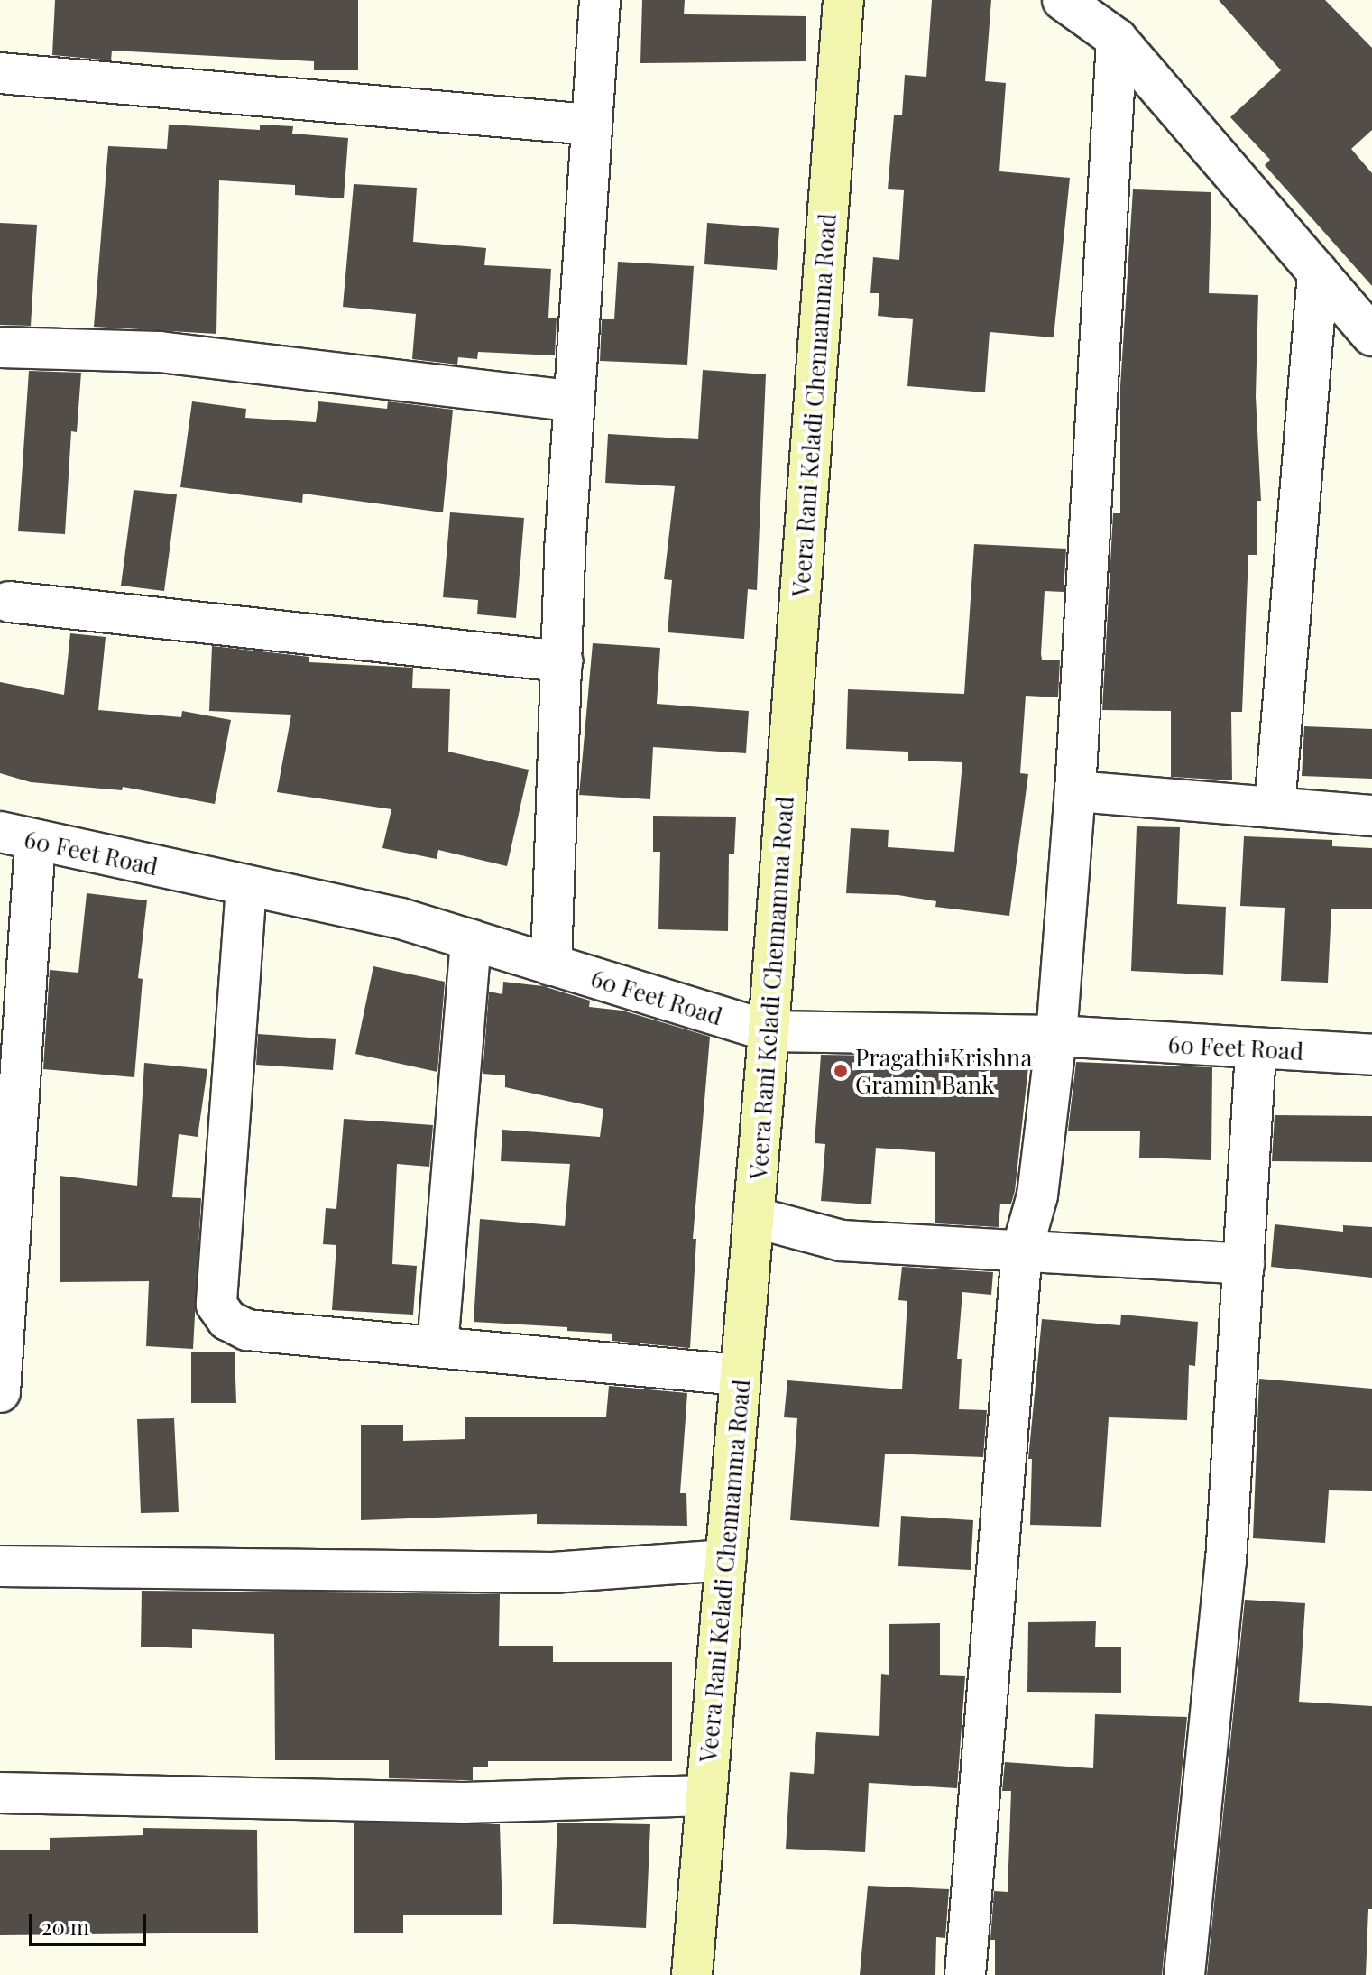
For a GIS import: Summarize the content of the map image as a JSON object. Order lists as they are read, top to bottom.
{
  "streets": {
    "main road": ["Veera Rani Keladi Chennamma Road"],
    "street": ["60 Feet Road"]
  },
  "crossings": [
    ["Veera Rani Keladi Chennamma Road", "60 Feet Road"]
  ],
  "places": ["Pragathi Krishna Gramin Bank"],
  "scale_bar": "20 m"
}
